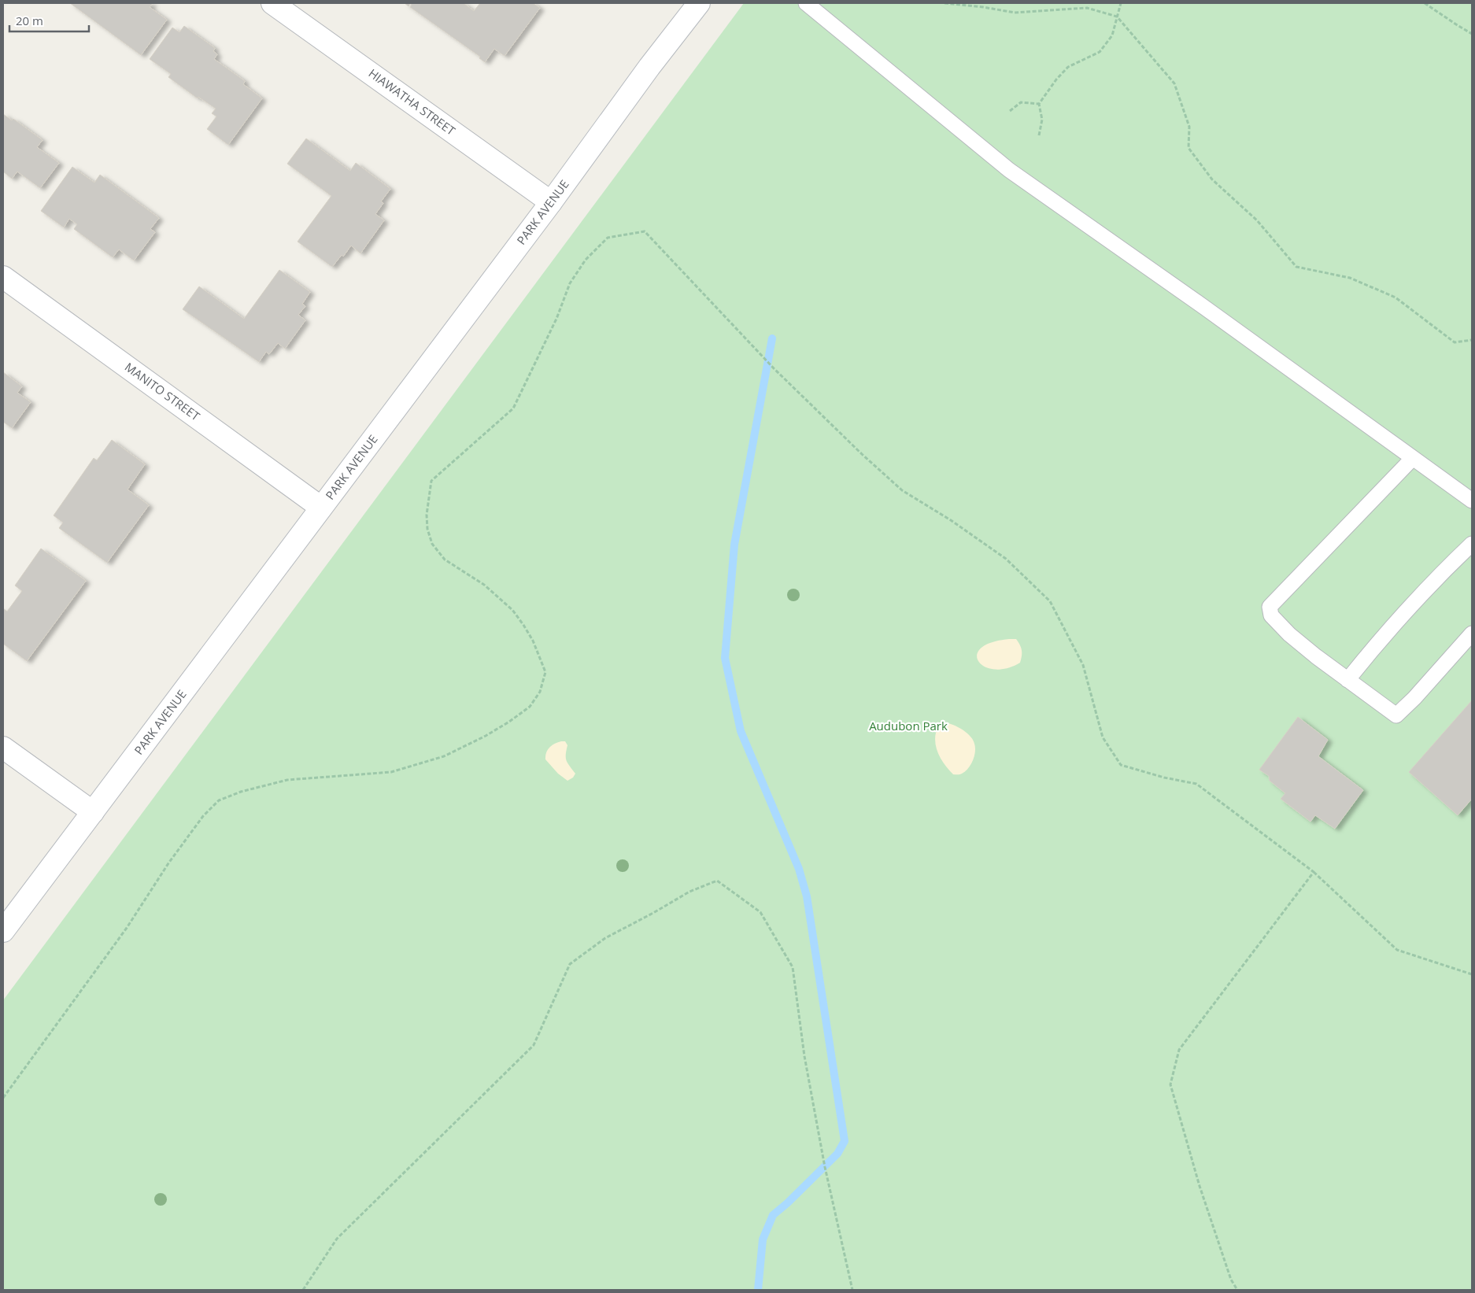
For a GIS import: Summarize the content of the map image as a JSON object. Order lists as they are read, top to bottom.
{
  "streets": {
    "main road": ["HIAWATHA STREET", "PARK AVENUE", "MANITO STREET"]
  },
  "crossings": [
    ["HIAWATHA STREET", "PARK AVENUE"],
    ["PARK AVENUE", "MANITO STREET"]
  ],
  "parks": ["Audubon Park"],
  "scale_bar": "20 m"
}
